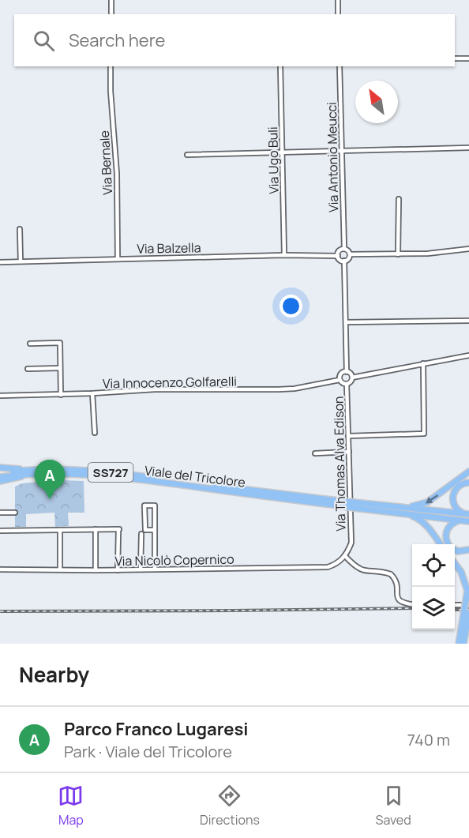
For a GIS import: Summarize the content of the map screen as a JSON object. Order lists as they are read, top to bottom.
{
  "streets": {
    "highway": ["SS727", "Viale del Tricolore"],
    "street": [
      "Via Antonio Meucci",
      "Via Ugo Buli",
      "Via Bernale",
      "Via Balzella",
      "Via Innocenzo Golfarelli",
      "Via Thomas Alva Edison",
      "Via Nicolò Copernico"
    ]
  },
  "crossings": [
    ["Via Antonio Meucci", "Via Balzella"],
    ["Via Ugo Buli", "Via Balzella"],
    ["Via Bernale", "Via Balzella"],
    ["Via Innocenzo Golfarelli", "Via Thomas Alva Edison"],
    ["Via Thomas Alva Edison", "Via Nicolò Copernico"]
  ],
  "north": "top left",
  "page": {
    "search": "Search here",
    "pins": "A",
    "heading": "Nearby",
    "list": [
      {
        "mark": "A",
        "name": "Parco Franco Lugaresi",
        "note": "Park · Viale del Tricolore",
        "value": "740 m"
      }
    ],
    "nav": ["Map", "Directions", "Saved"]
  }
}
